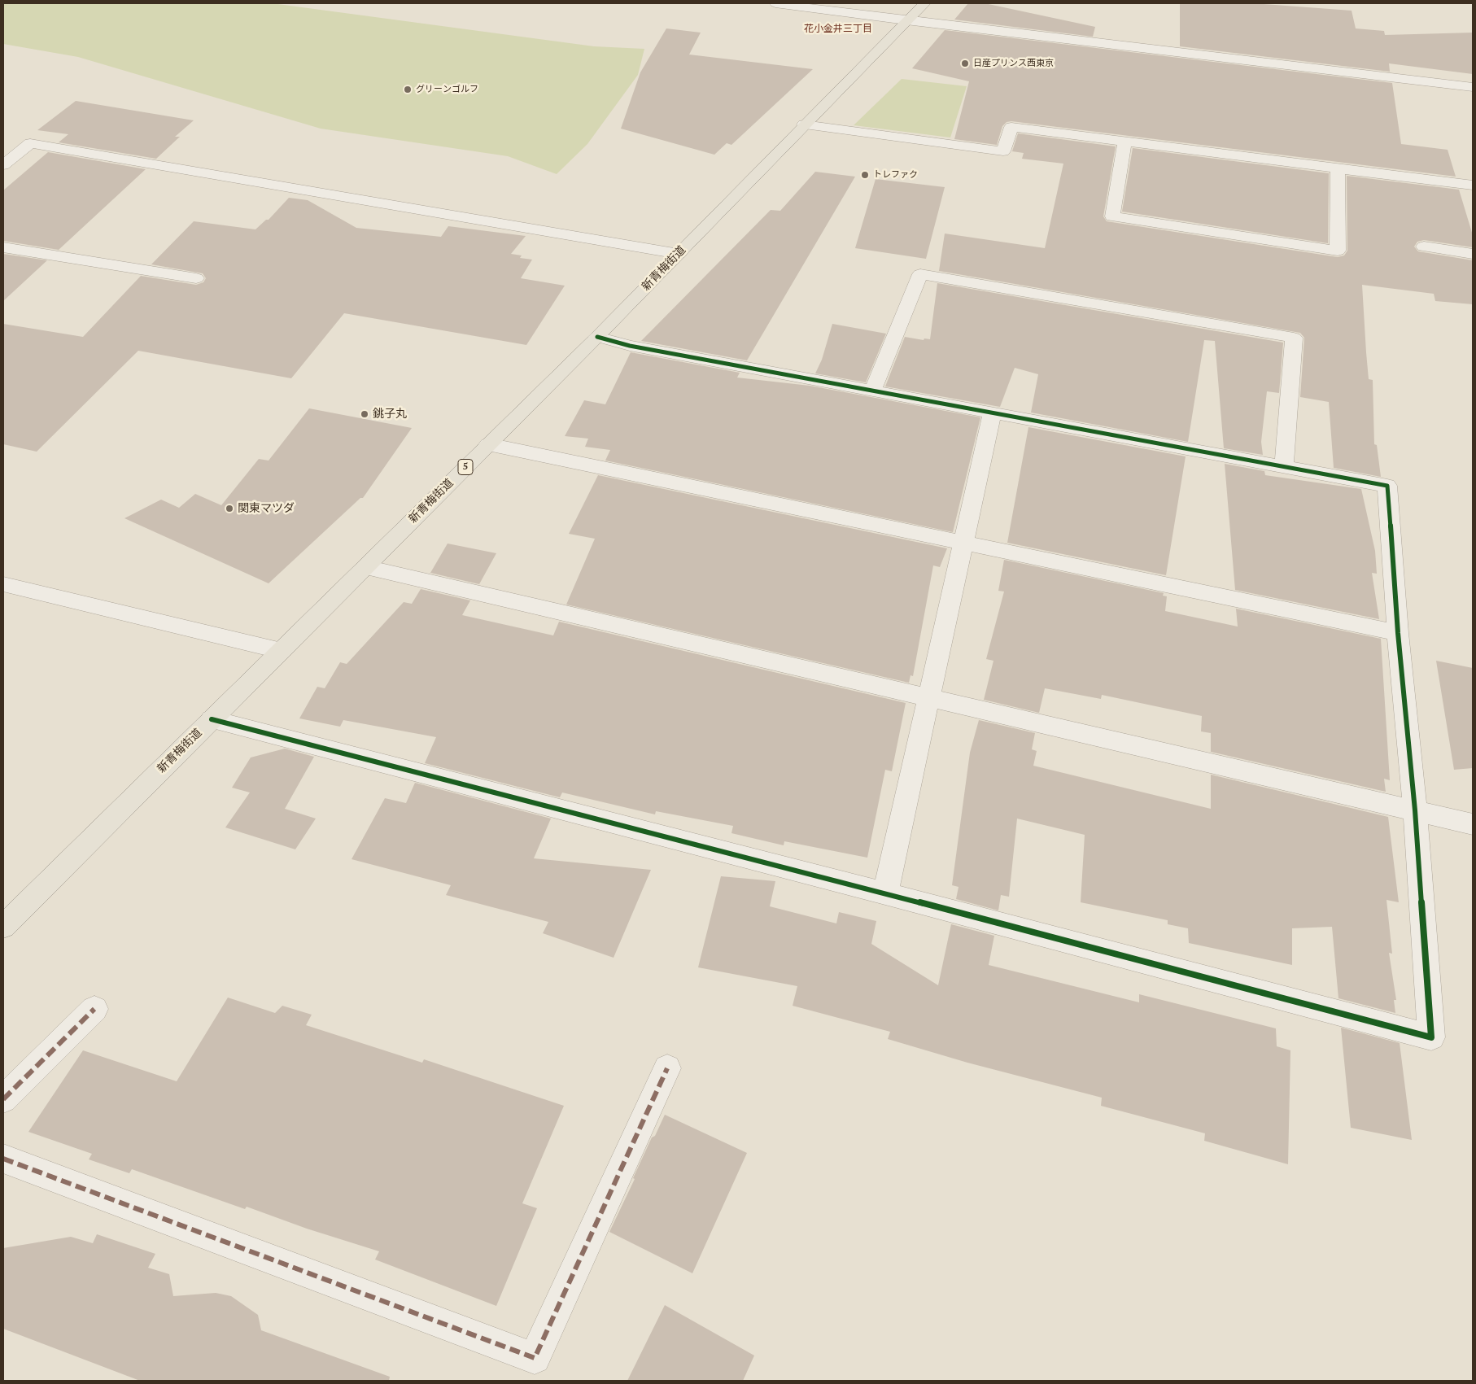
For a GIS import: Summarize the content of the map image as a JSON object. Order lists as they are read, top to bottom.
{
  "streets": {
    "main road": ["新青梅街道", "5"]
  },
  "districts": ["花小金井三丁目"],
  "places": [
    "日産プリンス西東京",
    "グリーンゴルフ",
    "トレファク",
    "銚子丸",
    "関東マツダ"
  ]
}
